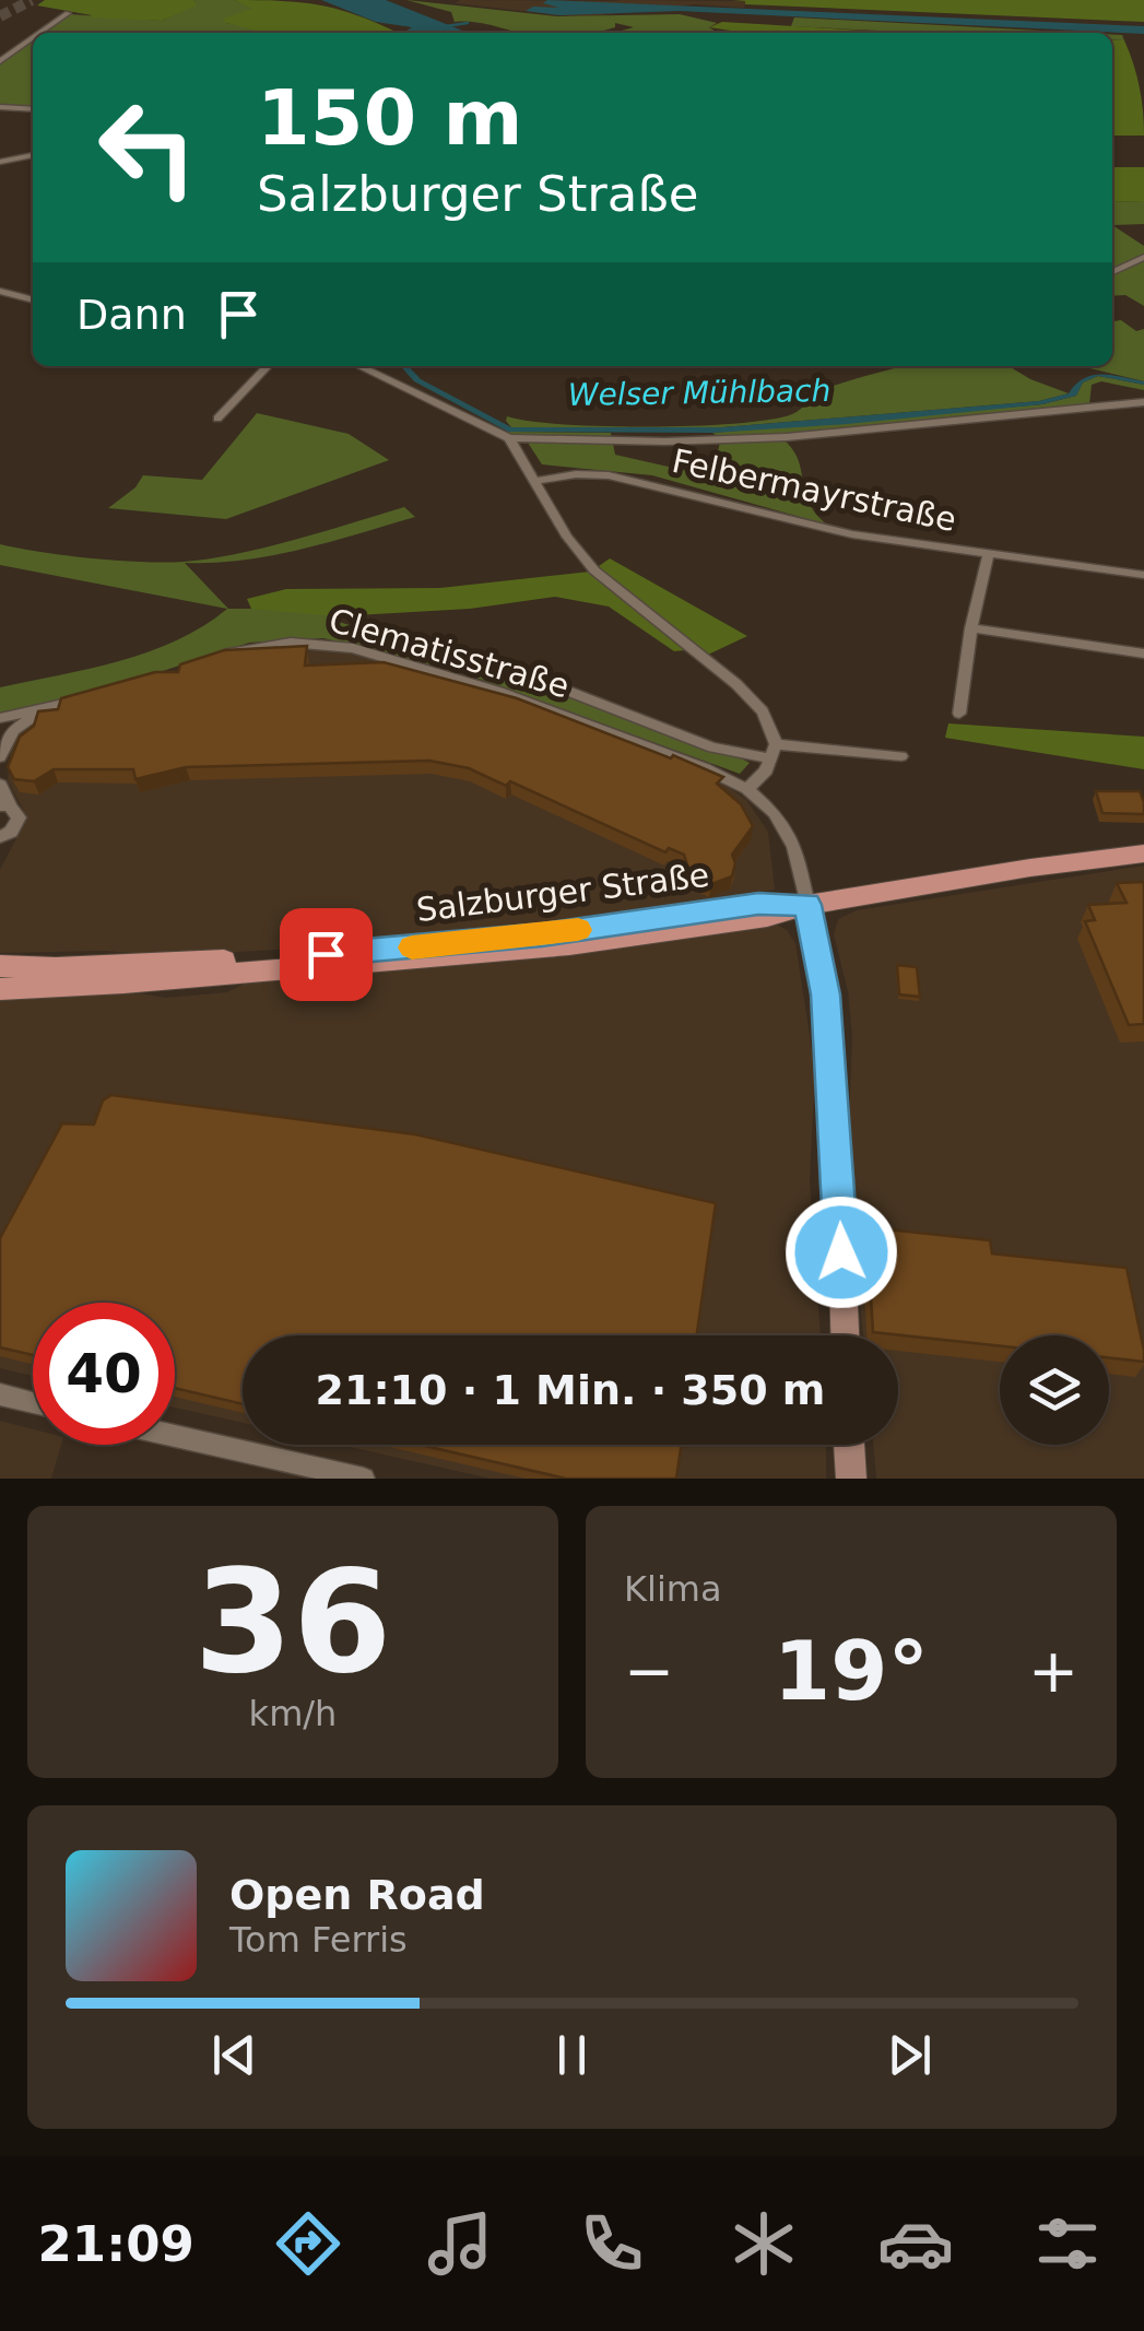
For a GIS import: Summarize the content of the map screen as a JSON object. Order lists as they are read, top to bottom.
{
  "streets": {
    "main road": ["Salzburger Straße"],
    "street": ["Felbermayrstraße", "Clematisstraße"]
  },
  "water": ["Welser Mühlbach"],
  "page": {
    "turn": ["150 m", "Salzburger Straße"],
    "then": "Dann",
    "limit": "40",
    "trip": "21:10 · 1 Min. · 350 m",
    "tile": [
      ["36", "km/h"],
      "Klima"
    ],
    "heat": ["−", "19°", "+"],
    "song": ["Open Road", "Tom Ferris"],
    "tabs": "21:09"
  }
}
